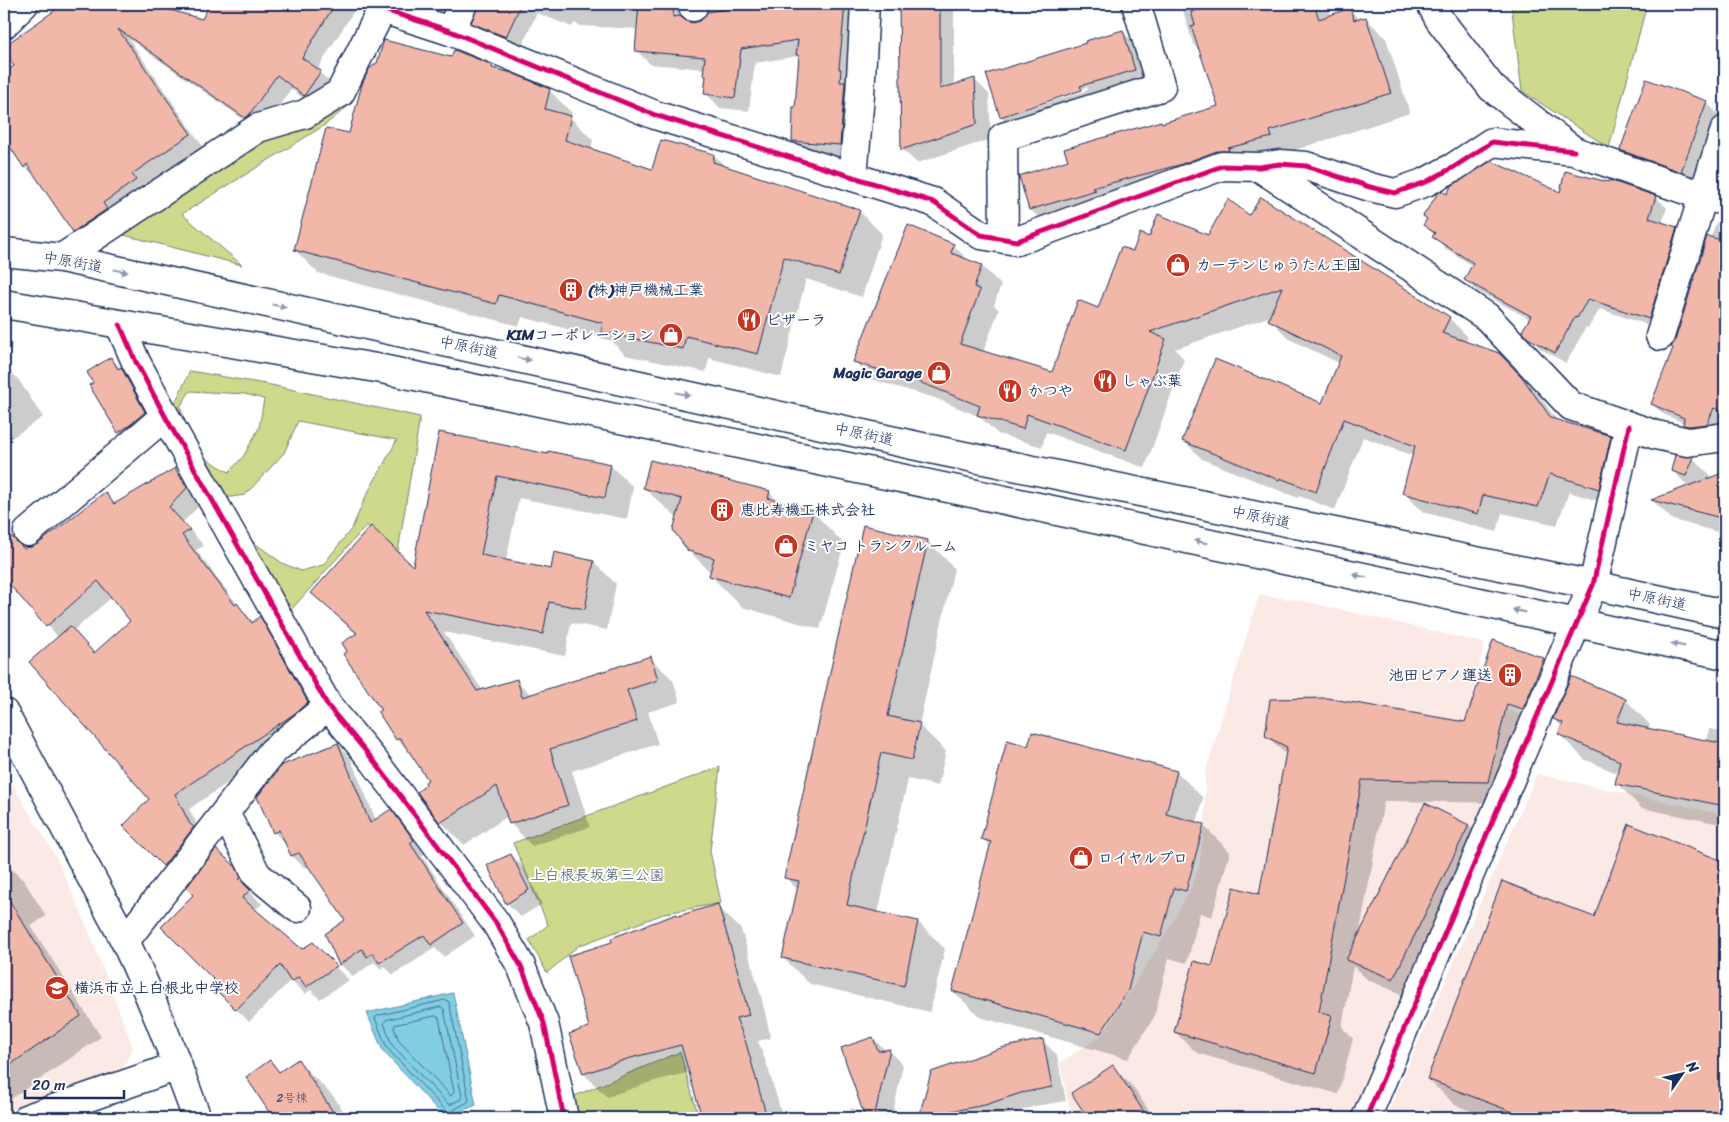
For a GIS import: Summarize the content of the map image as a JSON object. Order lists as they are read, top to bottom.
{
  "streets": {
    "street": ["中原街道"]
  },
  "parks": ["上白根長坂第三公園"],
  "places": {
    "shop": [
      "カーテンじゅうたん王国",
      "KIMコーポレーション",
      "Magic Garage",
      "ミヤコ トランクルーム",
      "ロイヤルプロ"
    ],
    "building": ["(株)神戸機械工業", "恵比寿機工株式会社", "池田ピアノ運送"],
    "restaurant": ["ピザーラ", "しゃぶ葉", "かつや"],
    "school or university": ["横浜市立上白根北中学校"]
  },
  "house_numbers": ["2号棟"],
  "scale_bar": "20 m",
  "north": "top right"
}
